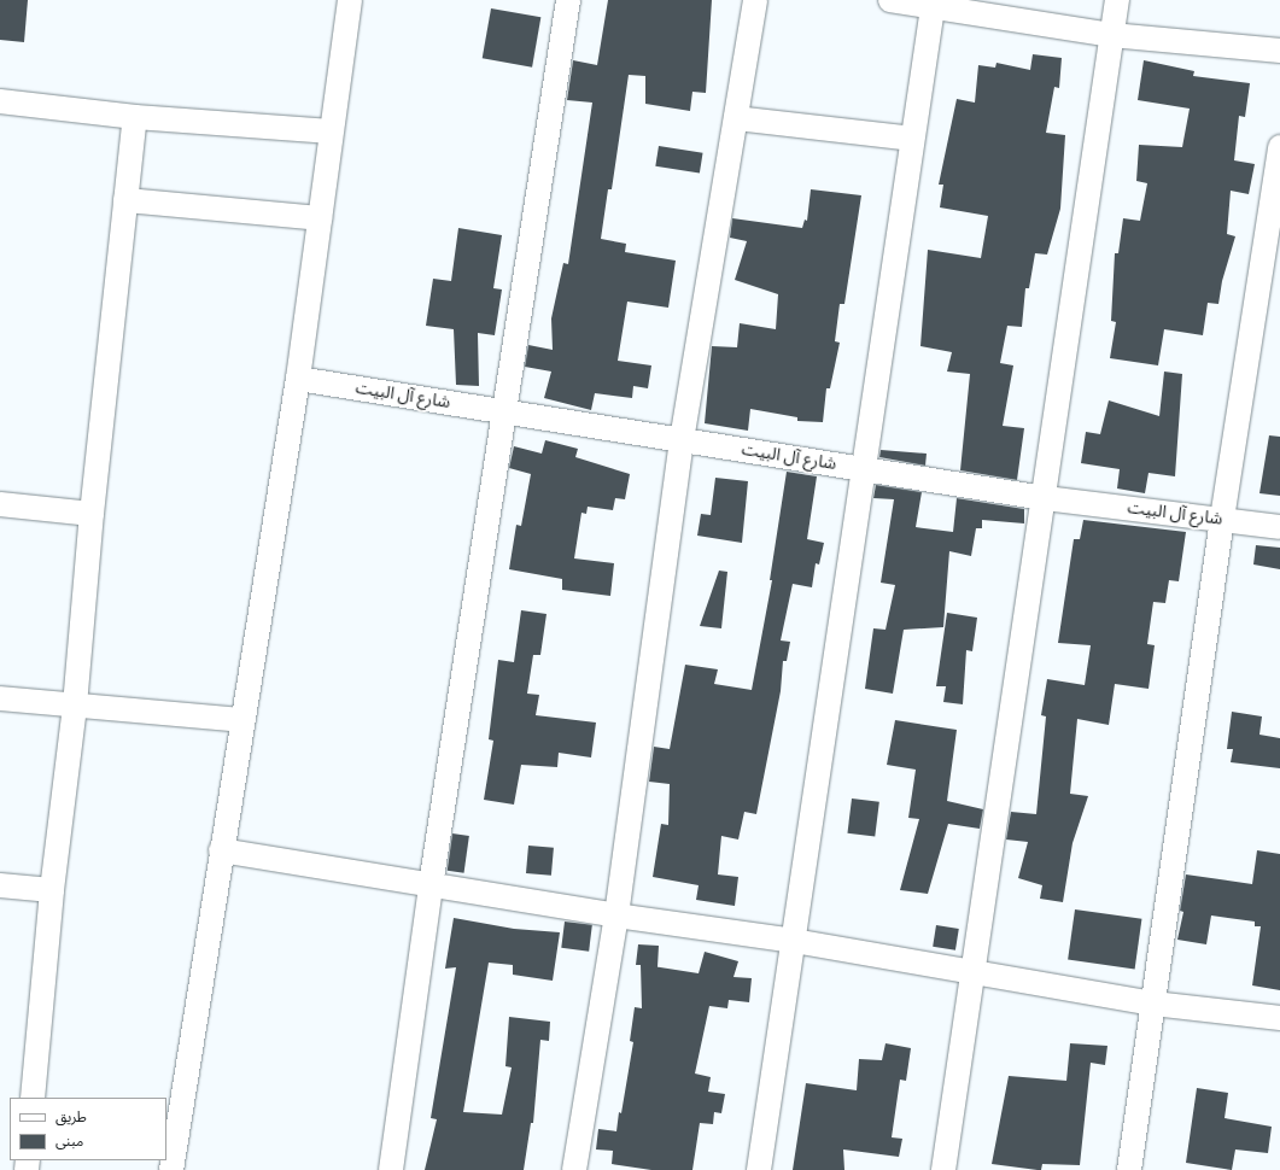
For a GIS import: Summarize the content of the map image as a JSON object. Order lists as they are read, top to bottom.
{
  "streets": {
    "street": ["شارع آل البيت"]
  },
  "legend": ["طريق", "مبنى"]
}
